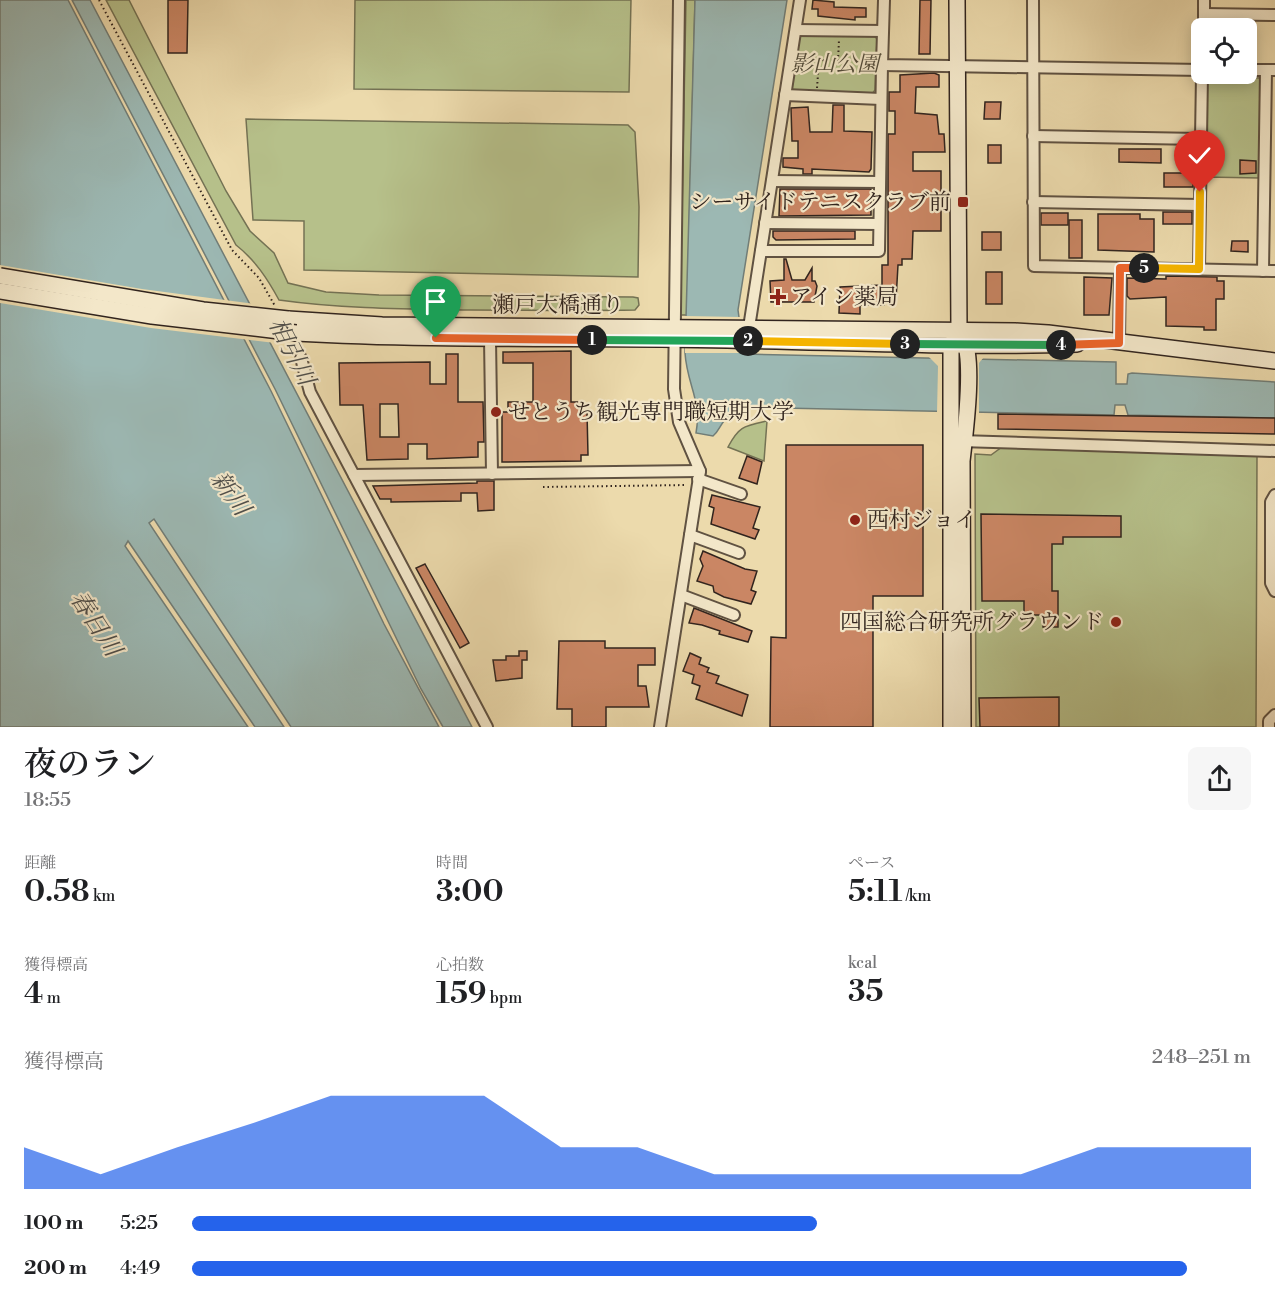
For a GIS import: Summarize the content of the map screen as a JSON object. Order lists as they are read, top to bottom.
{
  "streets": {
    "street": ["瀬戸大橋通り"]
  },
  "water": ["相引川", "新川", "春日川"],
  "parks": ["影山公園"],
  "places": {
    "transit": ["シーサイドテニスクラブ前"],
    "health": ["アイン薬局"],
    "other": ["せとうち観光専門職短期大学", "西村ジョイ", "四国総合研究所グラウンド"]
  },
  "page": {
    "pins": [
      "5",
      "1",
      "2",
      "3",
      "4"
    ],
    "heading": ["夜のラン", "18:55"],
    "stats": [
      ["距離", "0.58 km"],
      ["時間", "3:00"],
      ["ペース", "5:11 /km"],
      ["獲得標高", "4 m"],
      ["心拍数", "159 bpm"],
      ["kcal", "35"]
    ],
    "chart": ["獲得標高", "248–251 m"],
    "list": [
      {
        "name": "100 m",
        "note": "5:25"
      },
      {
        "name": "200 m",
        "note": "4:49"
      }
    ]
  }
}
